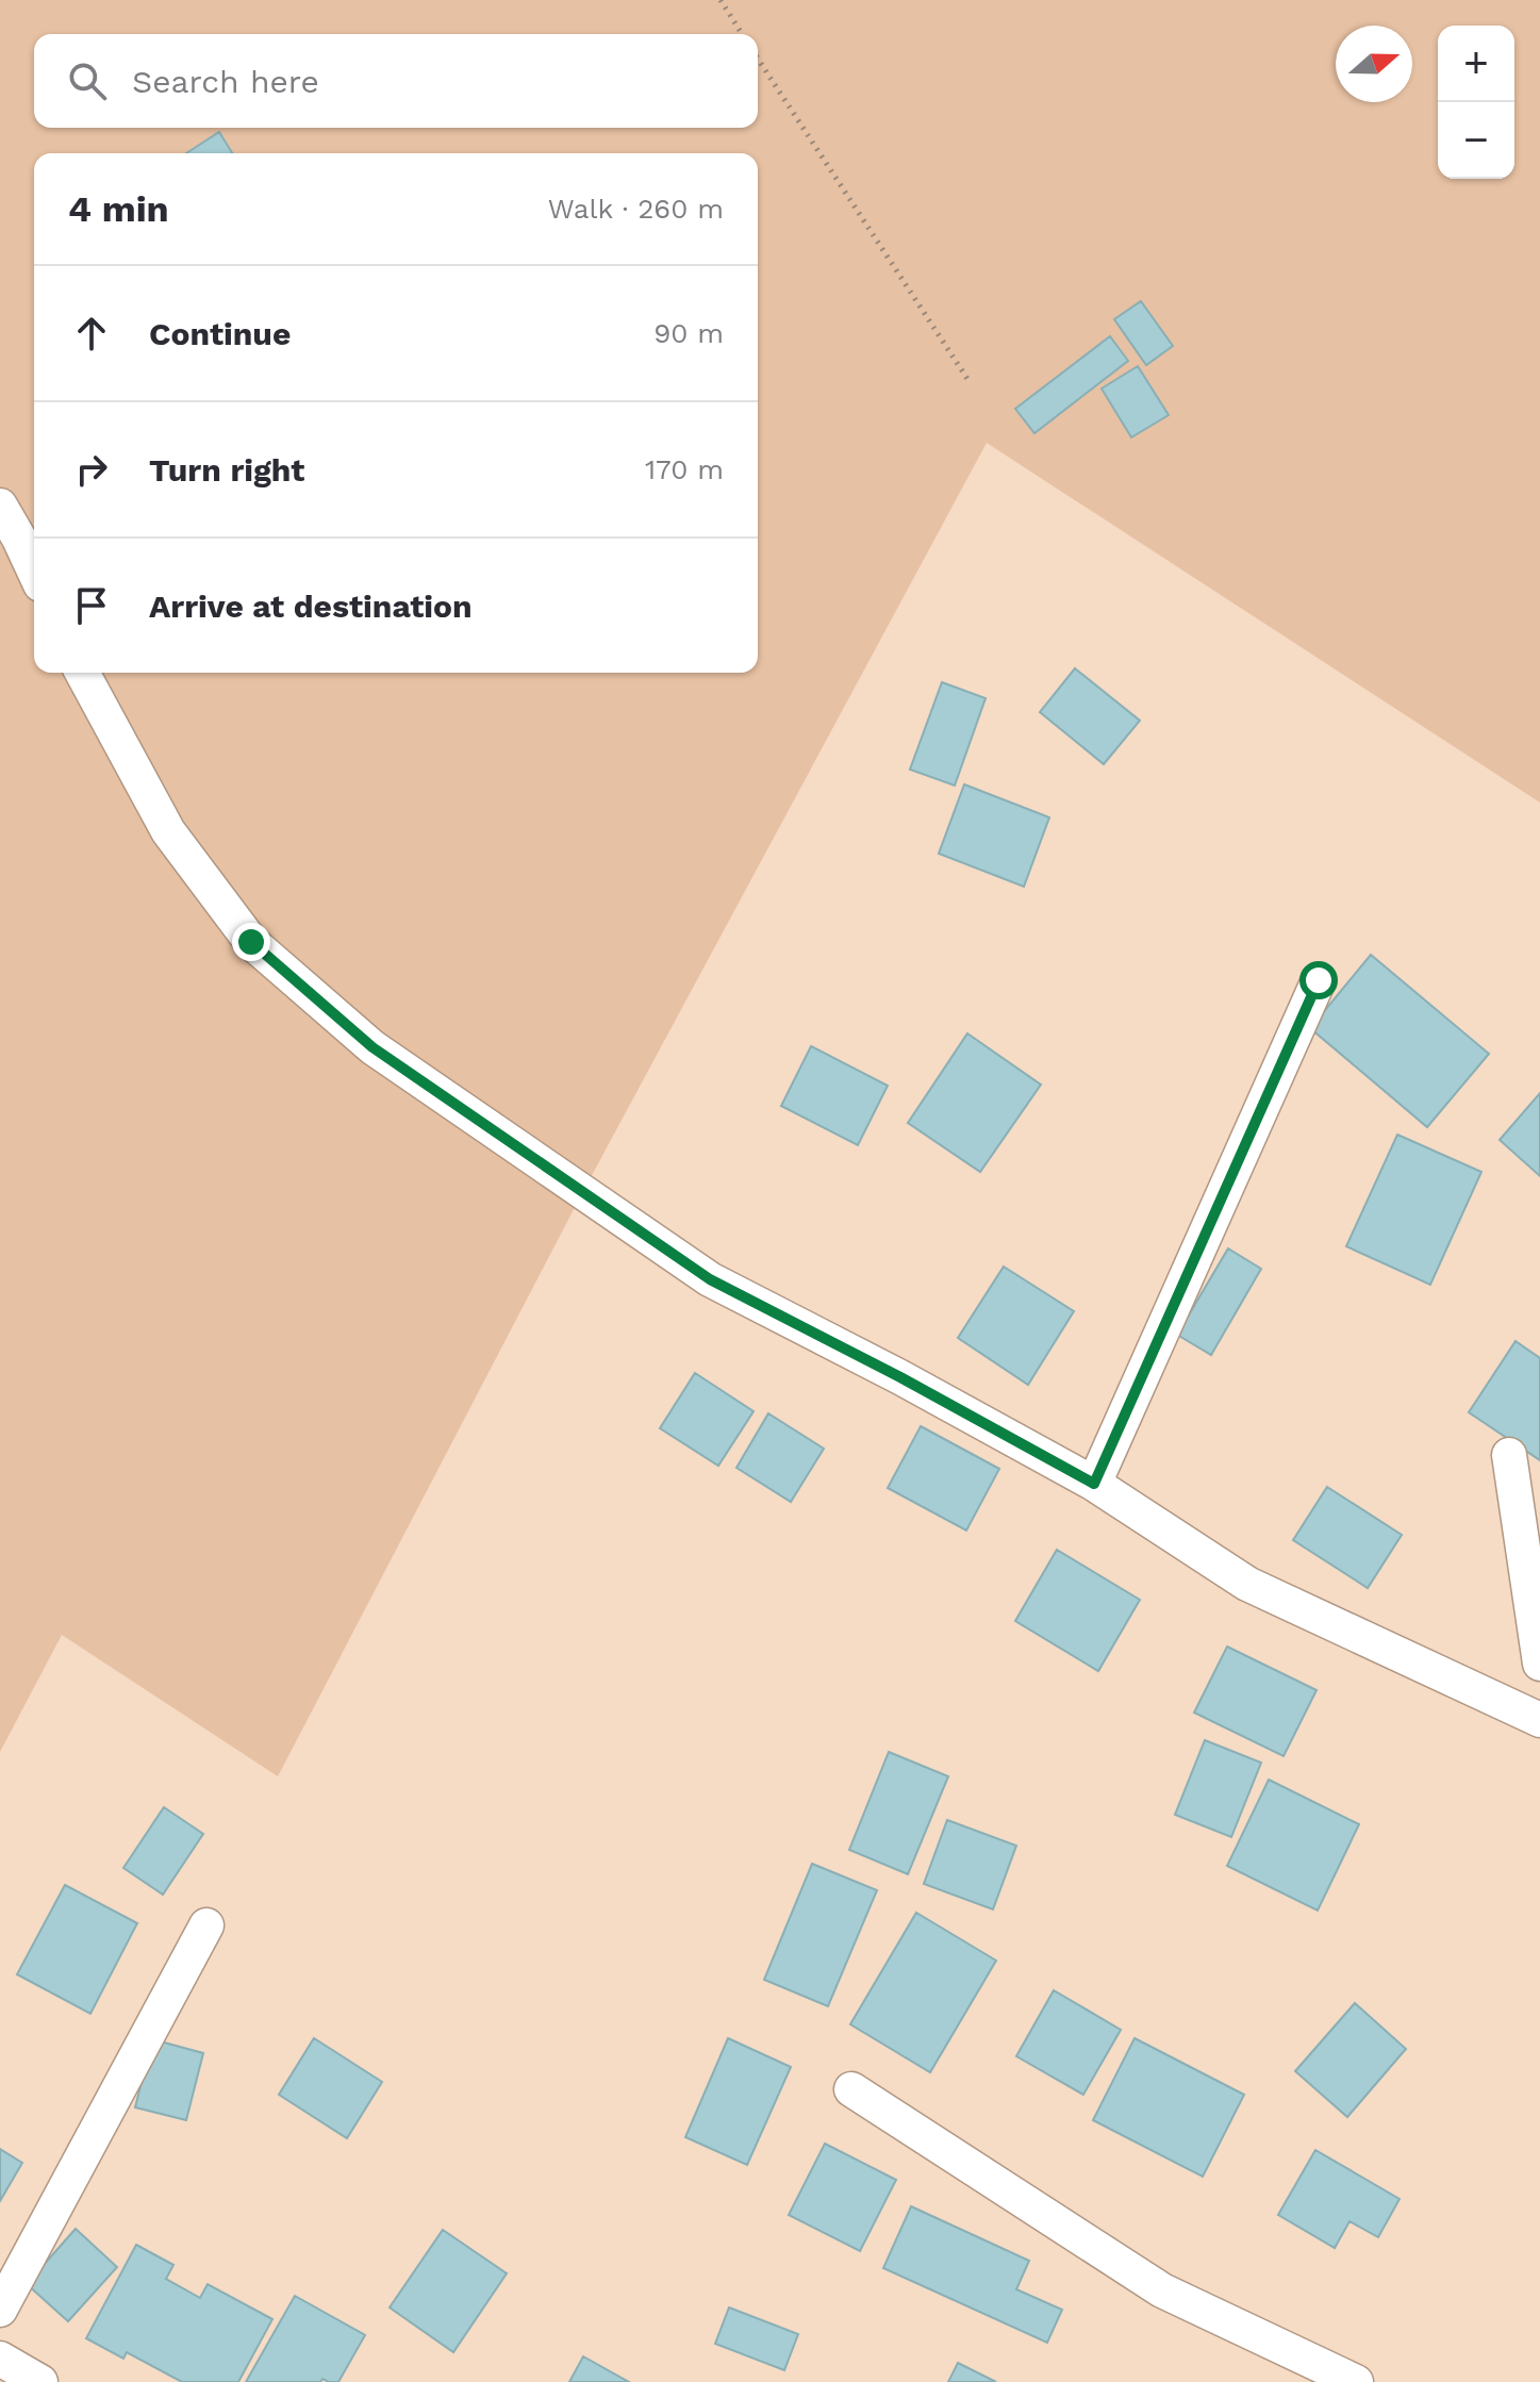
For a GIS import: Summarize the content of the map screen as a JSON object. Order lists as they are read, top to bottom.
{
  "north": "right",
  "page": {
    "map_buttons": ["+", "−"],
    "search": "Search here",
    "heading": ["4 min", "Walk · 260 m"],
    "list": [
      ["Continue", "90 m"],
      ["Turn right", "170 m"],
      "Arrive at destination"
    ]
  }
}
